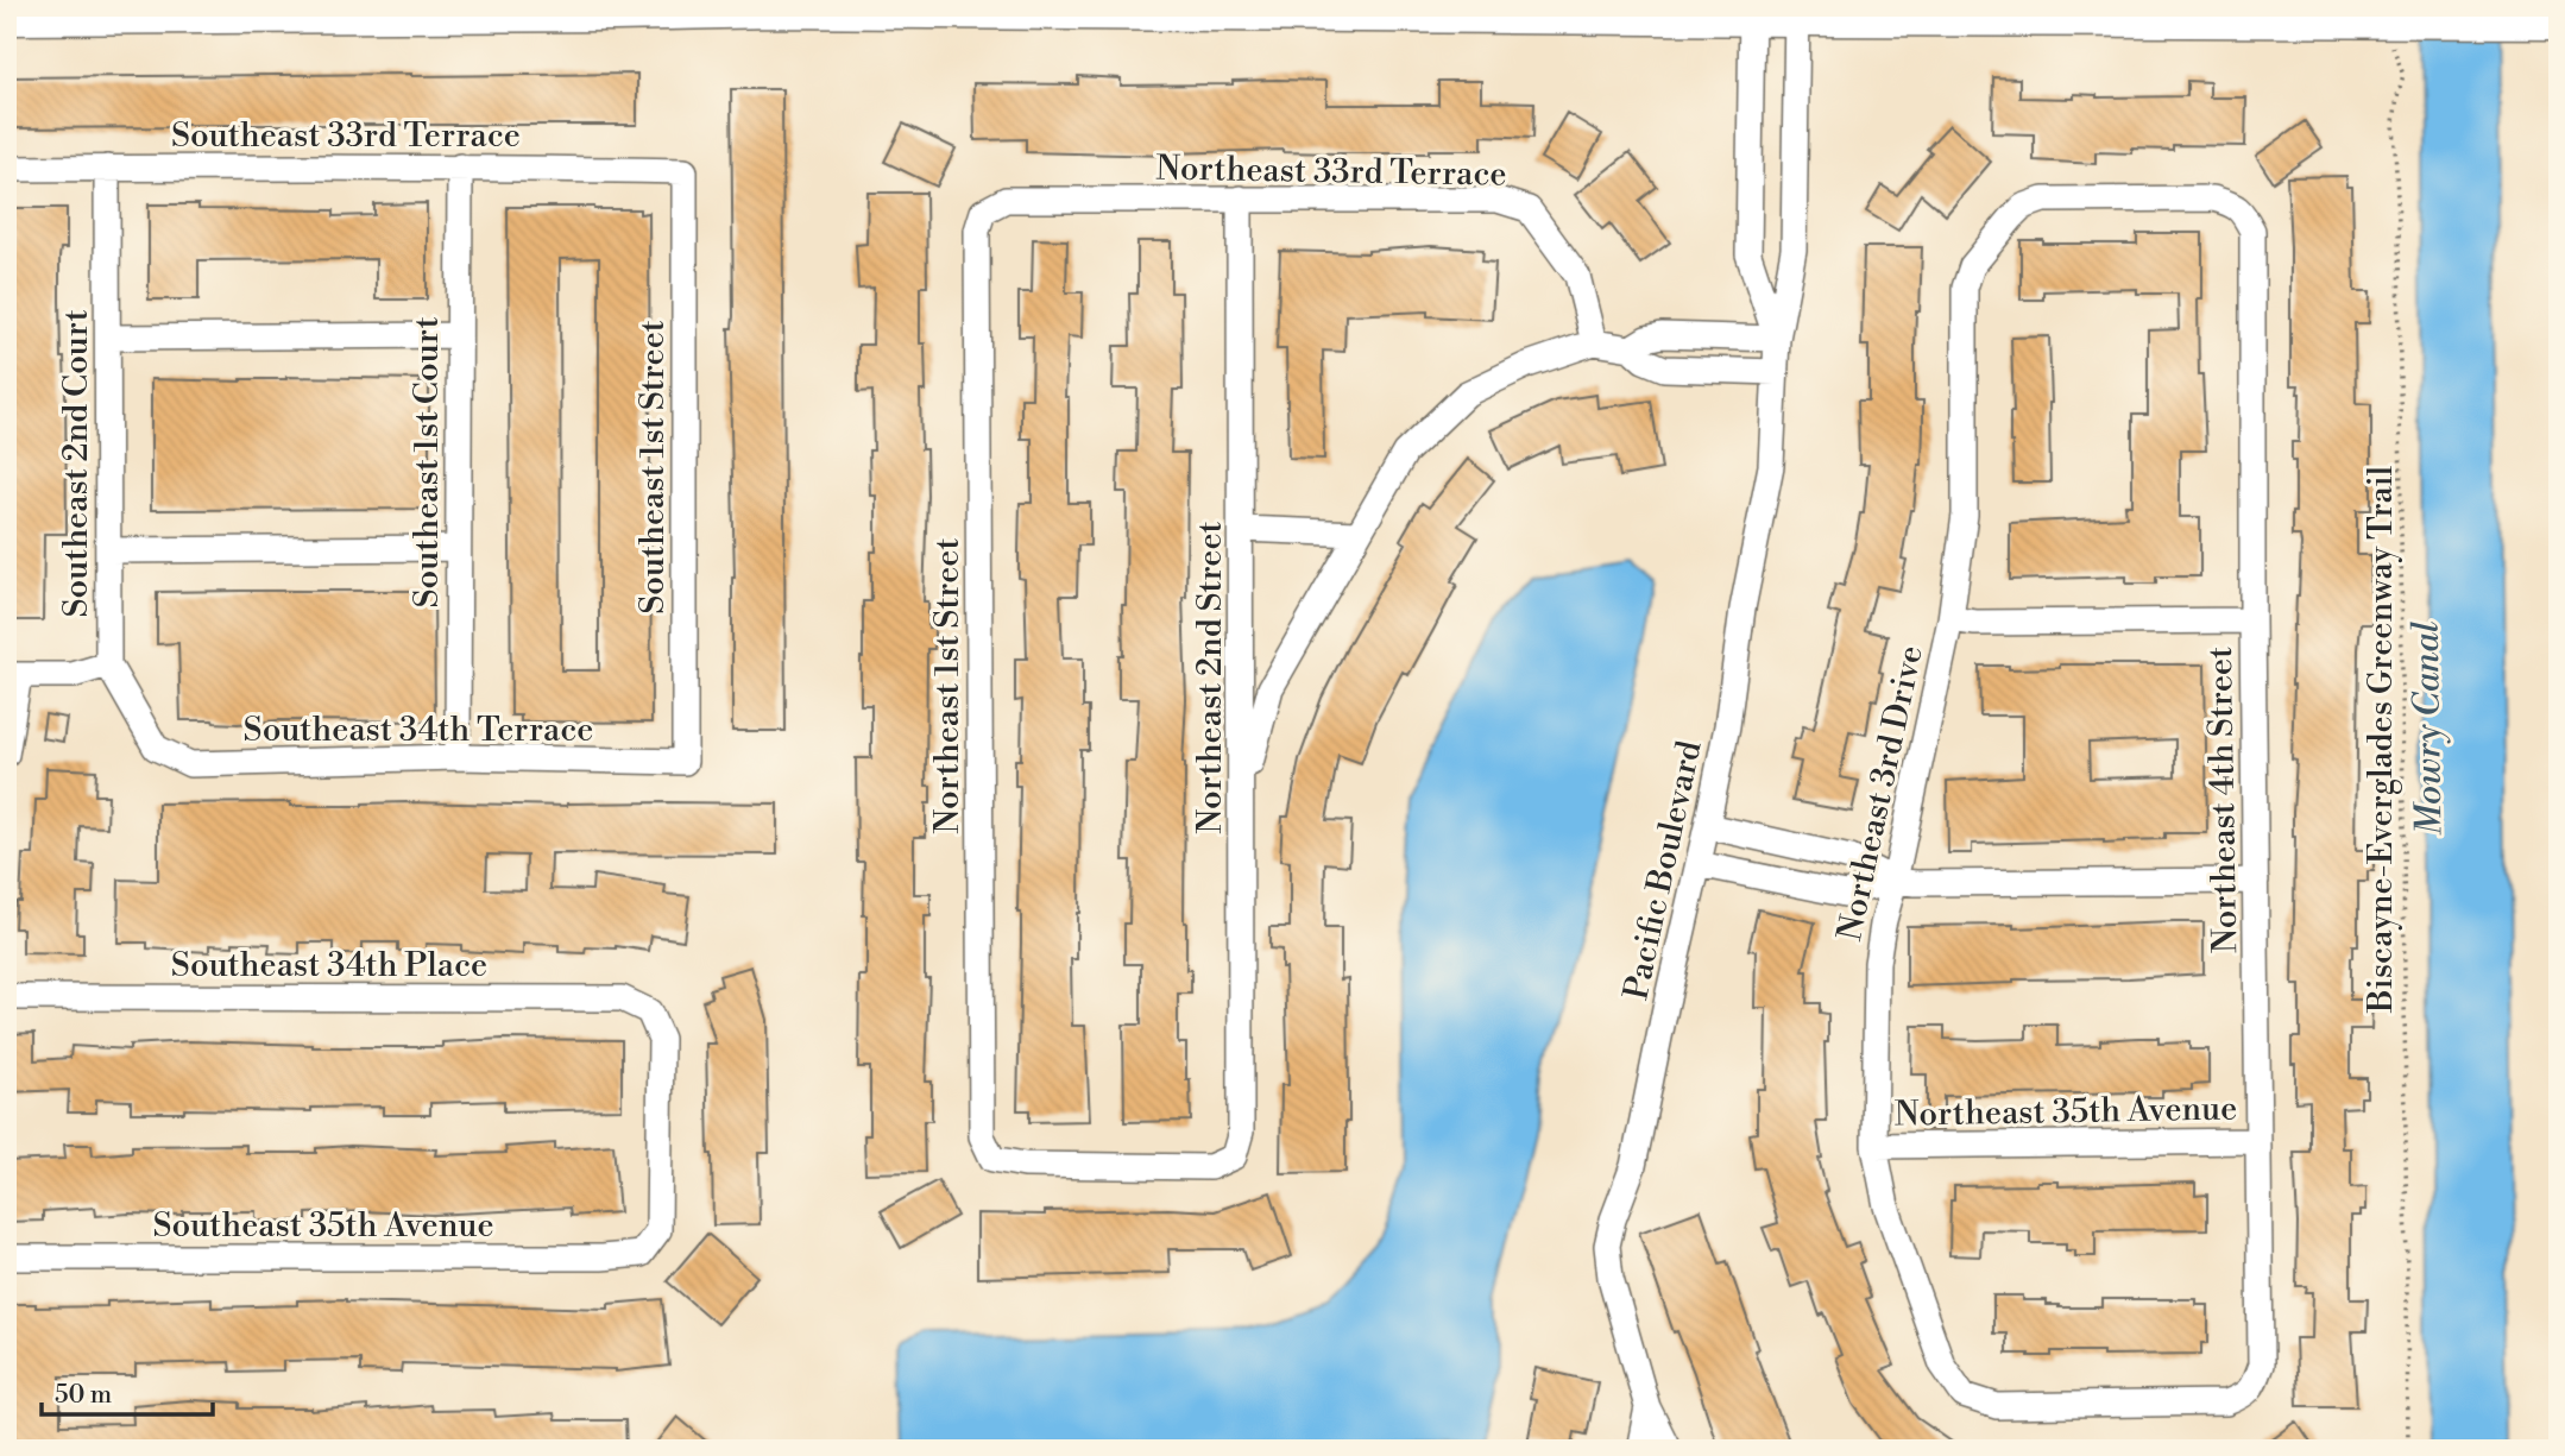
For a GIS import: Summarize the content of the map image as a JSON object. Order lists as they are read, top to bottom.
{
  "streets": {
    "street": [
      "Southeast 33rd Terrace",
      "Northeast 33rd Terrace",
      "Southeast 1st Court",
      "Southeast 2nd Court",
      "Southeast 1st Street",
      "Northeast 2nd Street",
      "Northeast 1st Street",
      "Southeast 34th Terrace",
      "Northeast 3rd Drive",
      "Northeast 4th Street",
      "Pacific Boulevard",
      "Southeast 34th Place",
      "Northeast 35th Avenue",
      "Southeast 35th Avenue"
    ],
    "path": ["Biscayne-Everglades Greenway Trail"]
  },
  "crossings": [
    ["Southeast 33rd Terrace", "Southeast 1st Court"],
    ["Southeast 33rd Terrace", "Southeast 2nd Court"],
    ["Southeast 33rd Terrace", "Southeast 1st Street"],
    ["Northeast 33rd Terrace", "Northeast 2nd Street"],
    ["Northeast 33rd Terrace", "Northeast 1st Street"],
    ["Southeast 1st Court", "Southeast 34th Terrace"],
    ["Southeast 2nd Court", "Southeast 34th Terrace"],
    ["Southeast 1st Street", "Southeast 34th Terrace"],
    ["Northeast 2nd Street", "Northeast 1st Street"],
    ["Northeast 3rd Drive", "Northeast 4th Street"],
    ["Northeast 3rd Drive", "Northeast 35th Avenue"],
    ["Northeast 4th Street", "Northeast 35th Avenue"],
    ["Southeast 34th Place", "Southeast 35th Avenue"]
  ],
  "water": ["Mowry Canal"],
  "scale_bar": "50 m"
}
